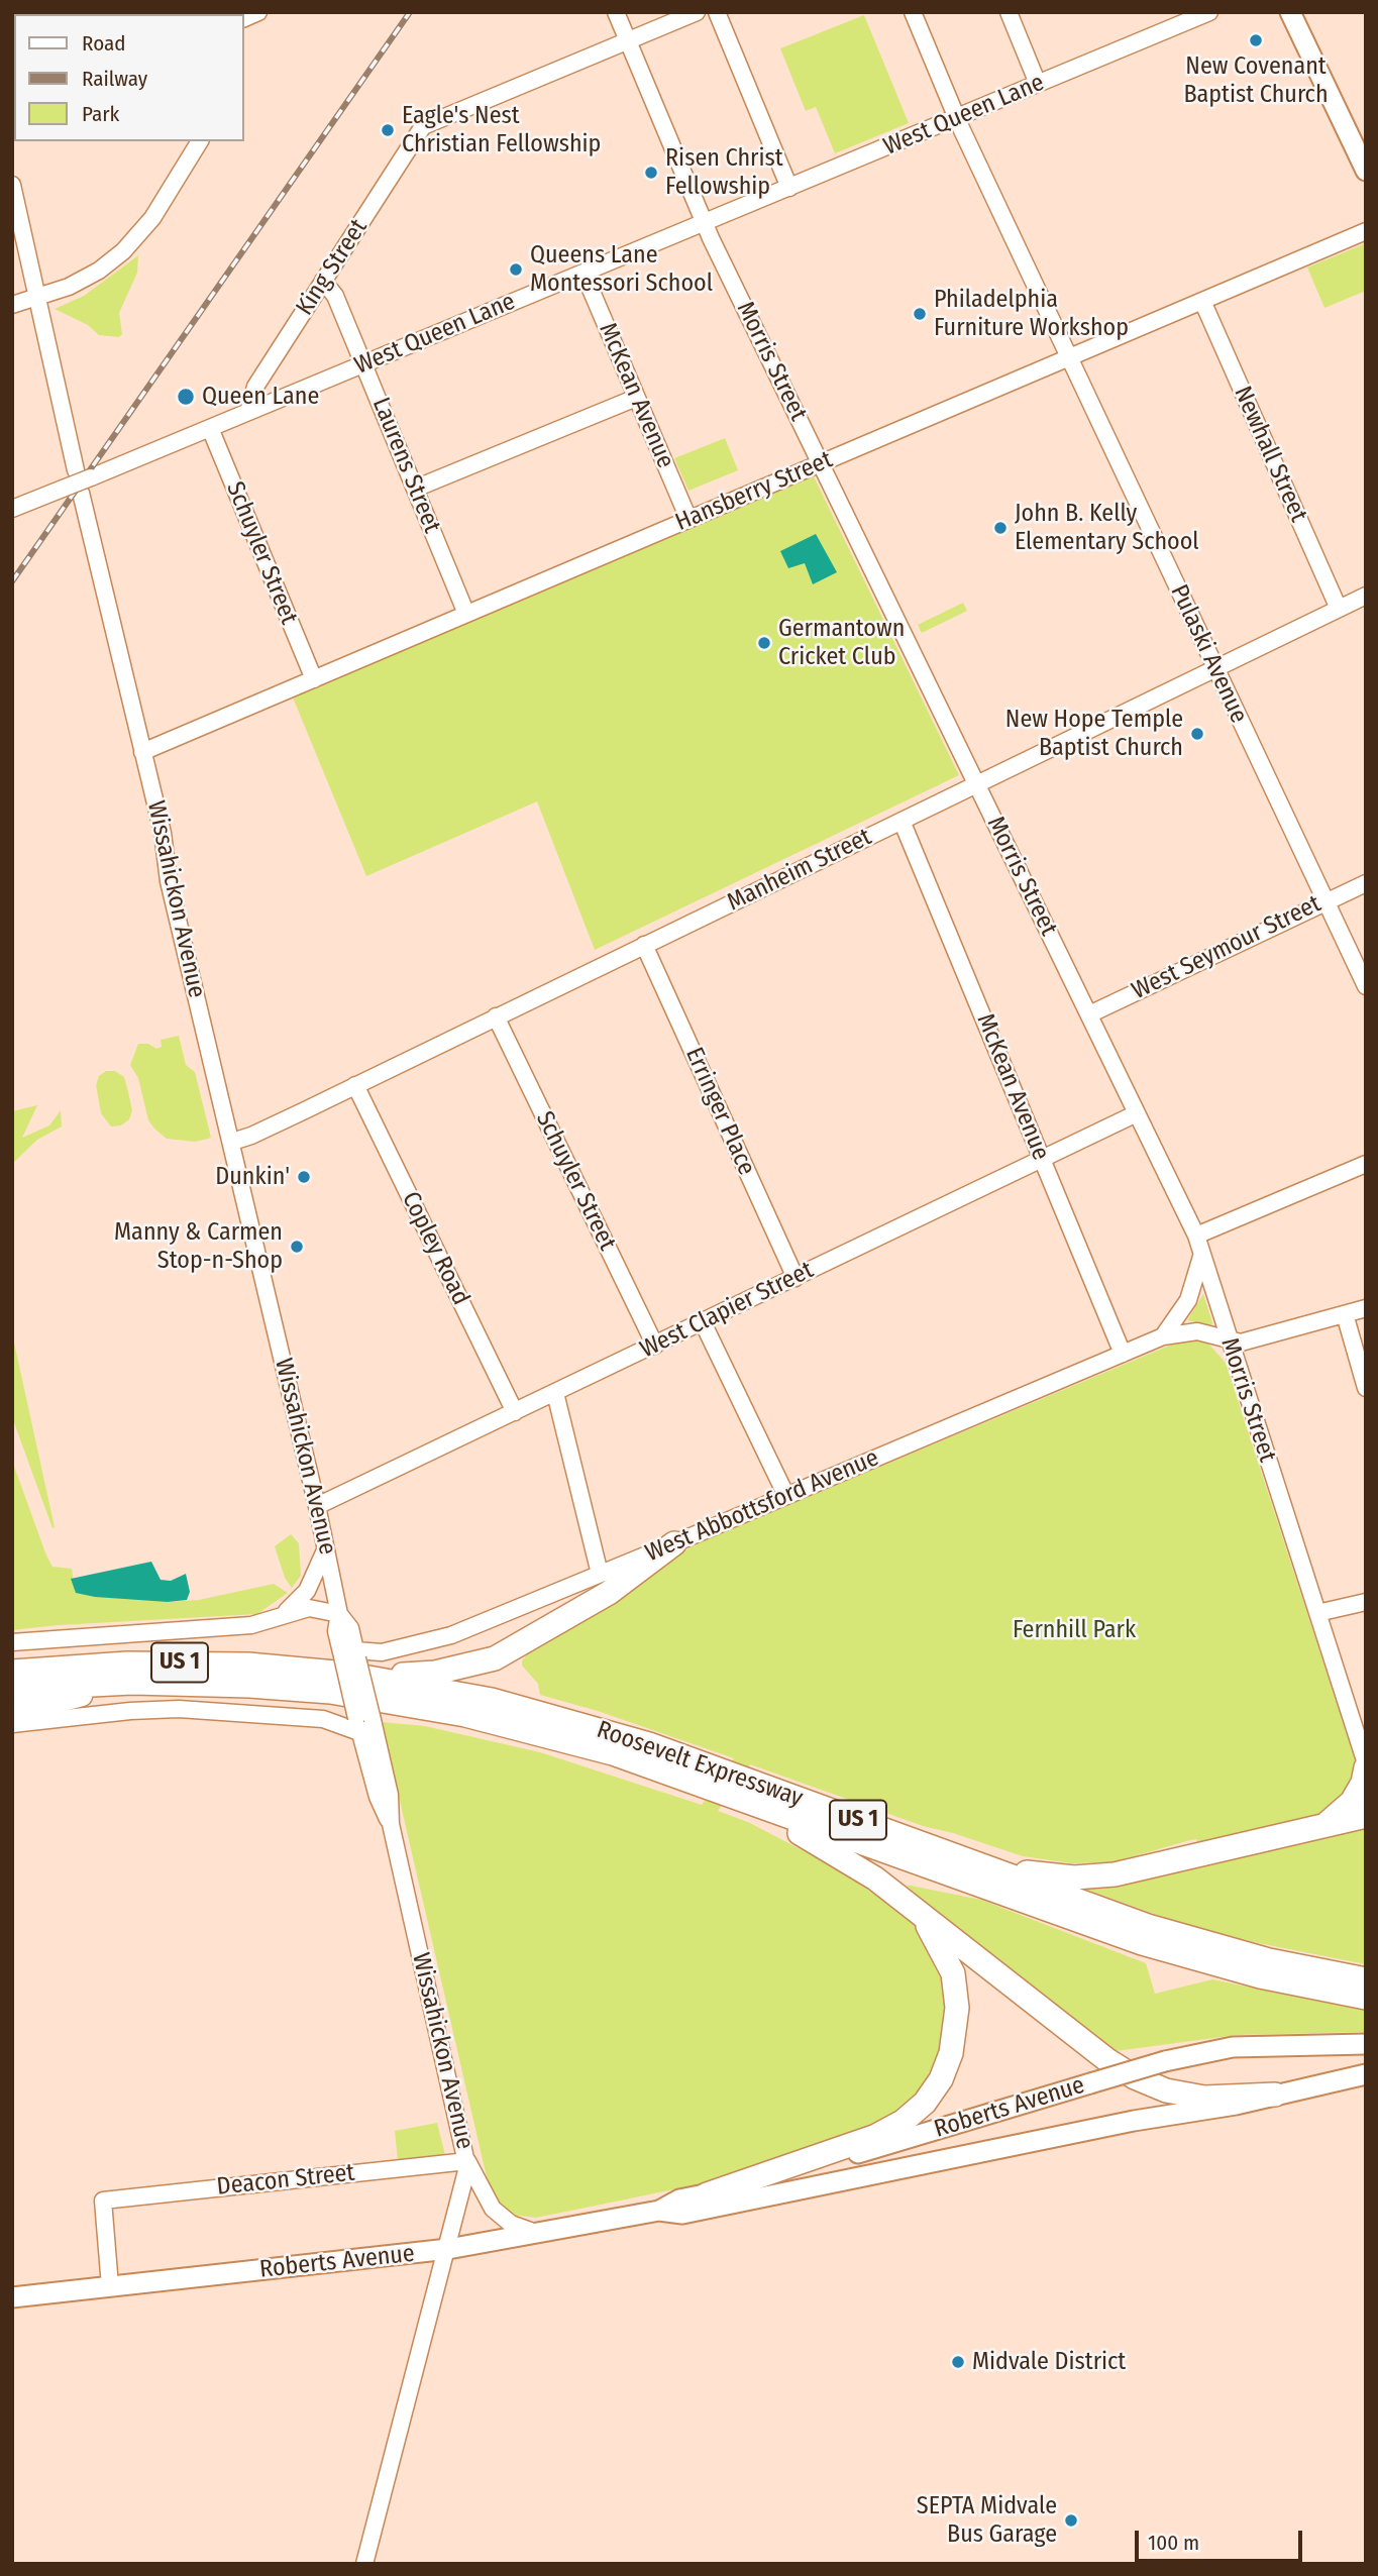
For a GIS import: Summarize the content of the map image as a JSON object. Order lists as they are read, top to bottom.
{
  "streets": {
    "highway": ["US 1", "Roosevelt Expressway"],
    "main road": ["Roberts Avenue"],
    "street": [
      "West Queen Lane",
      "King Street",
      "Morris Street",
      "McKean Avenue",
      "Newhall Street",
      "Laurens Street",
      "Hansberry Street",
      "Schuyler Street",
      "Pulaski Avenue",
      "Manheim Street",
      "Wissahickon Avenue",
      "West Seymour Street",
      "Erringer Place",
      "Copley Road",
      "West Clapier Street",
      "West Abbottsford Avenue",
      "Deacon Street"
    ]
  },
  "crossings": [
    ["West Queen Lane", "King Street"],
    ["West Queen Lane", "Morris Street"],
    ["West Queen Lane", "McKean Avenue"],
    ["West Queen Lane", "Laurens Street"],
    ["West Queen Lane", "Schuyler Street"],
    ["West Queen Lane", "Pulaski Avenue"],
    ["West Queen Lane", "Wissahickon Avenue"],
    ["King Street", "Morris Street"],
    ["King Street", "Laurens Street"],
    ["Morris Street", "Hansberry Street"],
    ["Morris Street", "Manheim Street"],
    ["Morris Street", "West Seymour Street"],
    ["Morris Street", "West Clapier Street"],
    ["Morris Street", "West Abbottsford Avenue"],
    ["McKean Avenue", "Hansberry Street"],
    ["McKean Avenue", "Manheim Street"],
    ["McKean Avenue", "West Clapier Street"],
    ["McKean Avenue", "West Abbottsford Avenue"],
    ["Newhall Street", "Hansberry Street"],
    ["Newhall Street", "Manheim Street"],
    ["Laurens Street", "Hansberry Street"],
    ["Hansberry Street", "Schuyler Street"],
    ["Hansberry Street", "Pulaski Avenue"],
    ["Hansberry Street", "Wissahickon Avenue"],
    ["Schuyler Street", "Manheim Street"],
    ["Schuyler Street", "West Clapier Street"],
    ["Pulaski Avenue", "Manheim Street"],
    ["Pulaski Avenue", "West Seymour Street"],
    ["Manheim Street", "Wissahickon Avenue"],
    ["Manheim Street", "Erringer Place"],
    ["Manheim Street", "Copley Road"],
    ["Wissahickon Avenue", "West Clapier Street"],
    ["Wissahickon Avenue", "West Abbottsford Avenue"],
    ["Wissahickon Avenue", "Roberts Avenue"],
    ["Wissahickon Avenue", "Deacon Street"],
    ["Erringer Place", "West Clapier Street"],
    ["Copley Road", "West Clapier Street"],
    ["Roberts Avenue", "Deacon Street"]
  ],
  "parks": ["Fernhill Park"],
  "places": [
    "New Covenant Baptist Church",
    "Eagle's Nest Christian Fellowship",
    "Risen Christ Fellowship",
    "Queens Lane Montessori School",
    "Philadelphia Furniture Workshop",
    "Queen Lane",
    "John B. Kelly Elementary School",
    "Germantown Cricket Club",
    "New Hope Temple Baptist Church",
    "Dunkin'",
    "Manny & Carmen Stop-n-Shop",
    "Midvale District",
    "SEPTA Midvale Bus Garage"
  ],
  "legend": ["Road", "Railway", "Park"],
  "scale_bar": "100 m"
}
